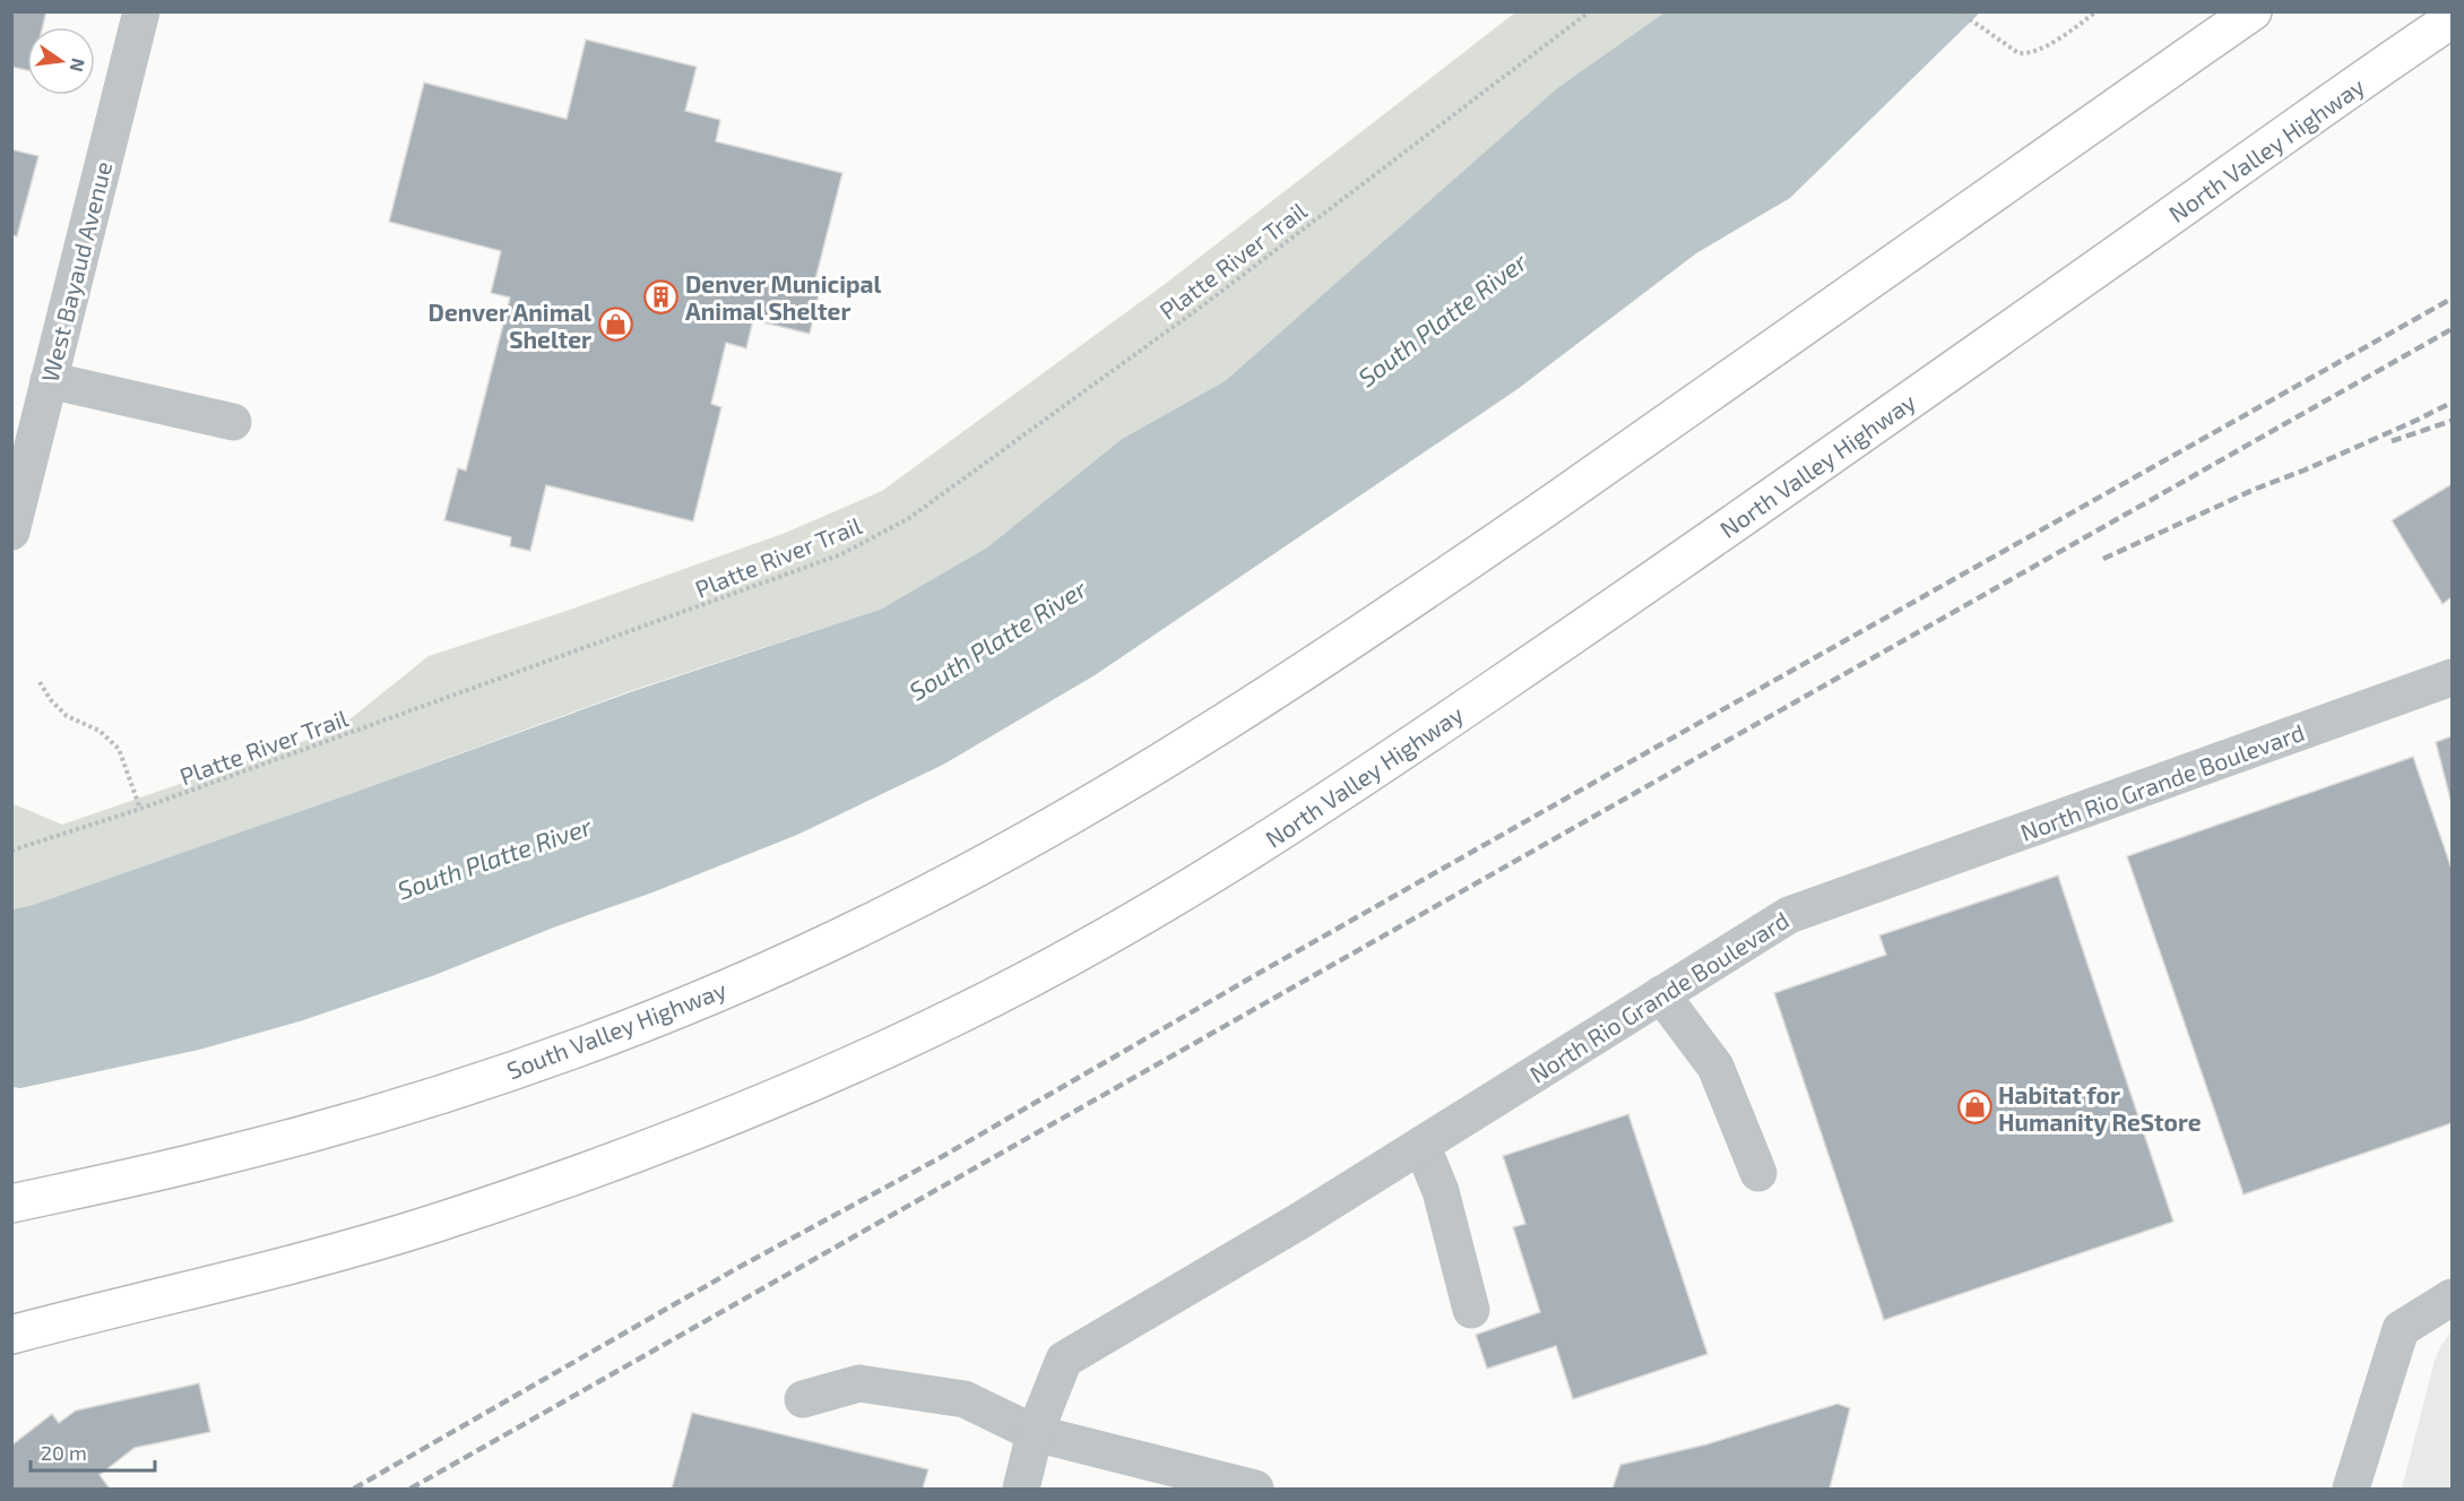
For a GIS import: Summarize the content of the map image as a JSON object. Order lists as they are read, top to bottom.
{
  "streets": {
    "highway": ["North Valley Highway", "South Valley Highway"],
    "street": ["West Bayaud Avenue", "North Rio Grande Boulevard"],
    "path": ["Platte River Trail"]
  },
  "water": ["South Platte River"],
  "places": {
    "building": ["Denver Municipal Animal Shelter"],
    "shop": ["Denver Animal Shelter", "Habitat for Humanity ReStore"]
  },
  "scale_bar": "20 m",
  "north": "right"
}
